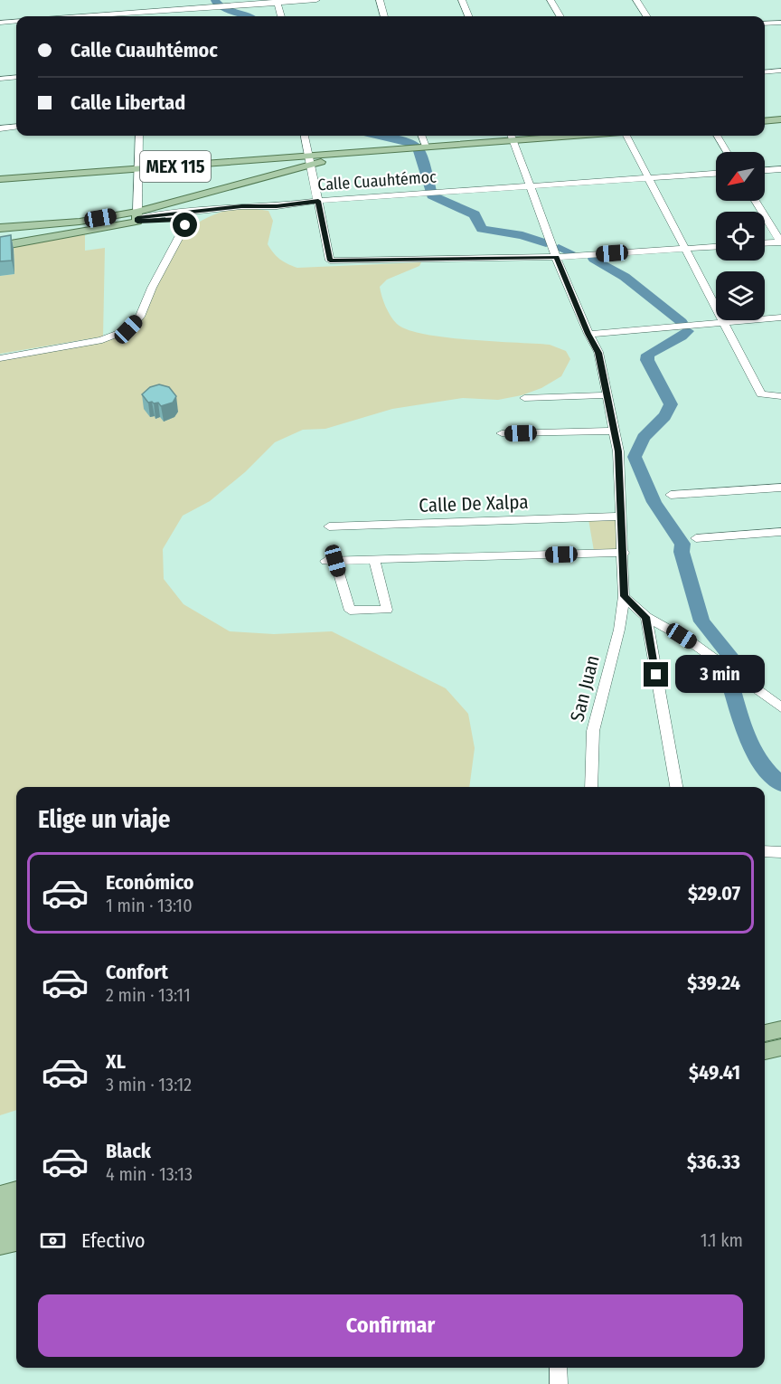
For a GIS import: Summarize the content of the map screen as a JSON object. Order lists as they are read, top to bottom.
{
  "streets": {
    "main road": ["MEX 115", "Calle Cuauhtémoc"],
    "street": ["Calle De Xalpa", "San Juan"]
  },
  "crossings": [
    ["MEX 115", "Calle Cuauhtémoc"],
    ["MEX 115", "San Juan"],
    ["Calle Cuauhtémoc", "San Juan"],
    ["Calle De Xalpa", "San Juan"]
  ],
  "north": "bottom left",
  "page": {
    "banner": ["Calle Cuauhtémoc", "Calle Libertad"],
    "bubble": "3 min",
    "heading": "Elige un viaje",
    "list": [
      {
        "name": "Económico",
        "note": "1 min · 13:10",
        "value": "$29.07"
      },
      {
        "name": "Confort",
        "note": "2 min · 13:11",
        "value": "$39.24"
      },
      {
        "name": "XL",
        "note": "3 min · 13:12",
        "value": "$49.41"
      },
      {
        "name": "Black",
        "note": "4 min · 13:13",
        "value": "$36.33"
      }
    ],
    "pay": ["Efectivo", "1.1 km"],
    "buttons": "Confirmar"
  }
}
